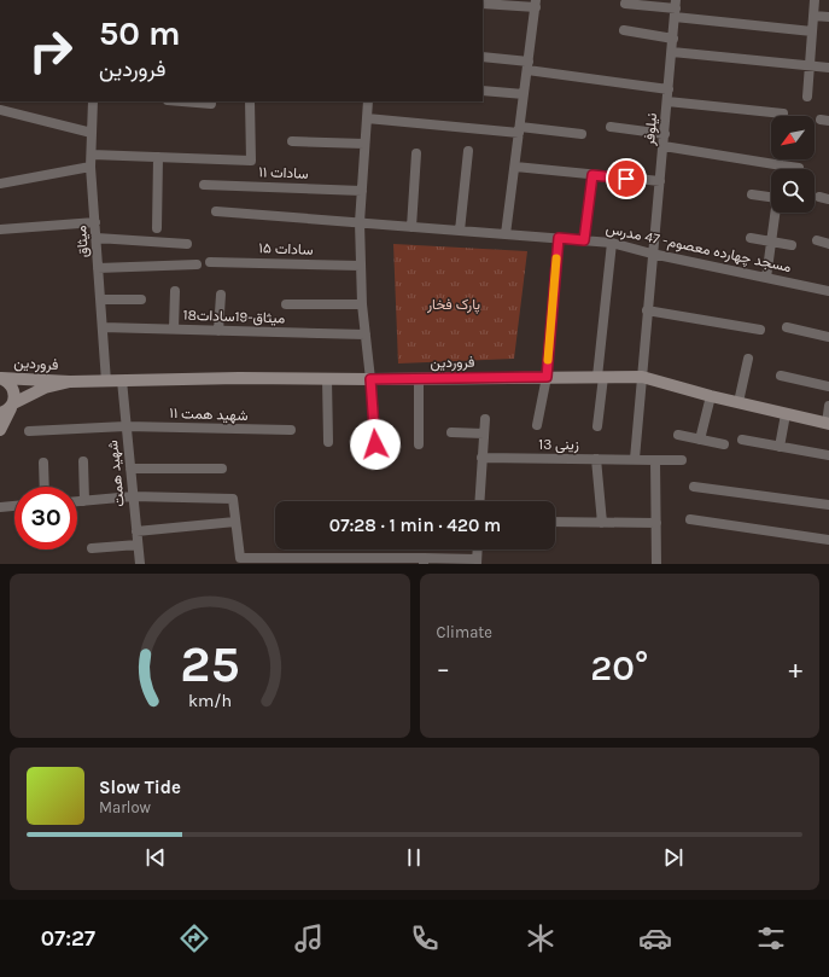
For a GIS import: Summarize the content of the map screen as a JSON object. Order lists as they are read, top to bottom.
{
  "streets": {
    "street": [
      "نیلوفر",
      "سادات ۱۱",
      "میثاق",
      "مسجد چهارده معصوم- 47 مدرس",
      "سادات ۱۵",
      "18میثاق-19سادات",
      "فروردین",
      "شهید همت ۱۱",
      "زینی 13",
      "شهید همت"
    ]
  },
  "crossings": [
    ["نیلوفر", "مسجد چهارده معصوم- 47 مدرس"],
    ["نیلوفر", "فروردین"],
    ["نیلوفر", "زینی 13"],
    ["میثاق", "18میثاق-19سادات"],
    ["میثاق", "فروردین"],
    ["فروردین", "شهید همت"],
    ["شهید همت ۱۱", "شهید همت"]
  ],
  "parks": ["پارک فخار"],
  "north": "bottom left",
  "page": {
    "turn": ["50 m", "فروردین"],
    "limit": "30",
    "trip": "07:28 · 1 min · 420 m",
    "tile": "Climate",
    "heat": ["−", "20°", "+"],
    "song": ["Slow Tide", "Marlow"],
    "tabs": "07:27",
    "gauge": ["25", "km/h"]
  }
}
